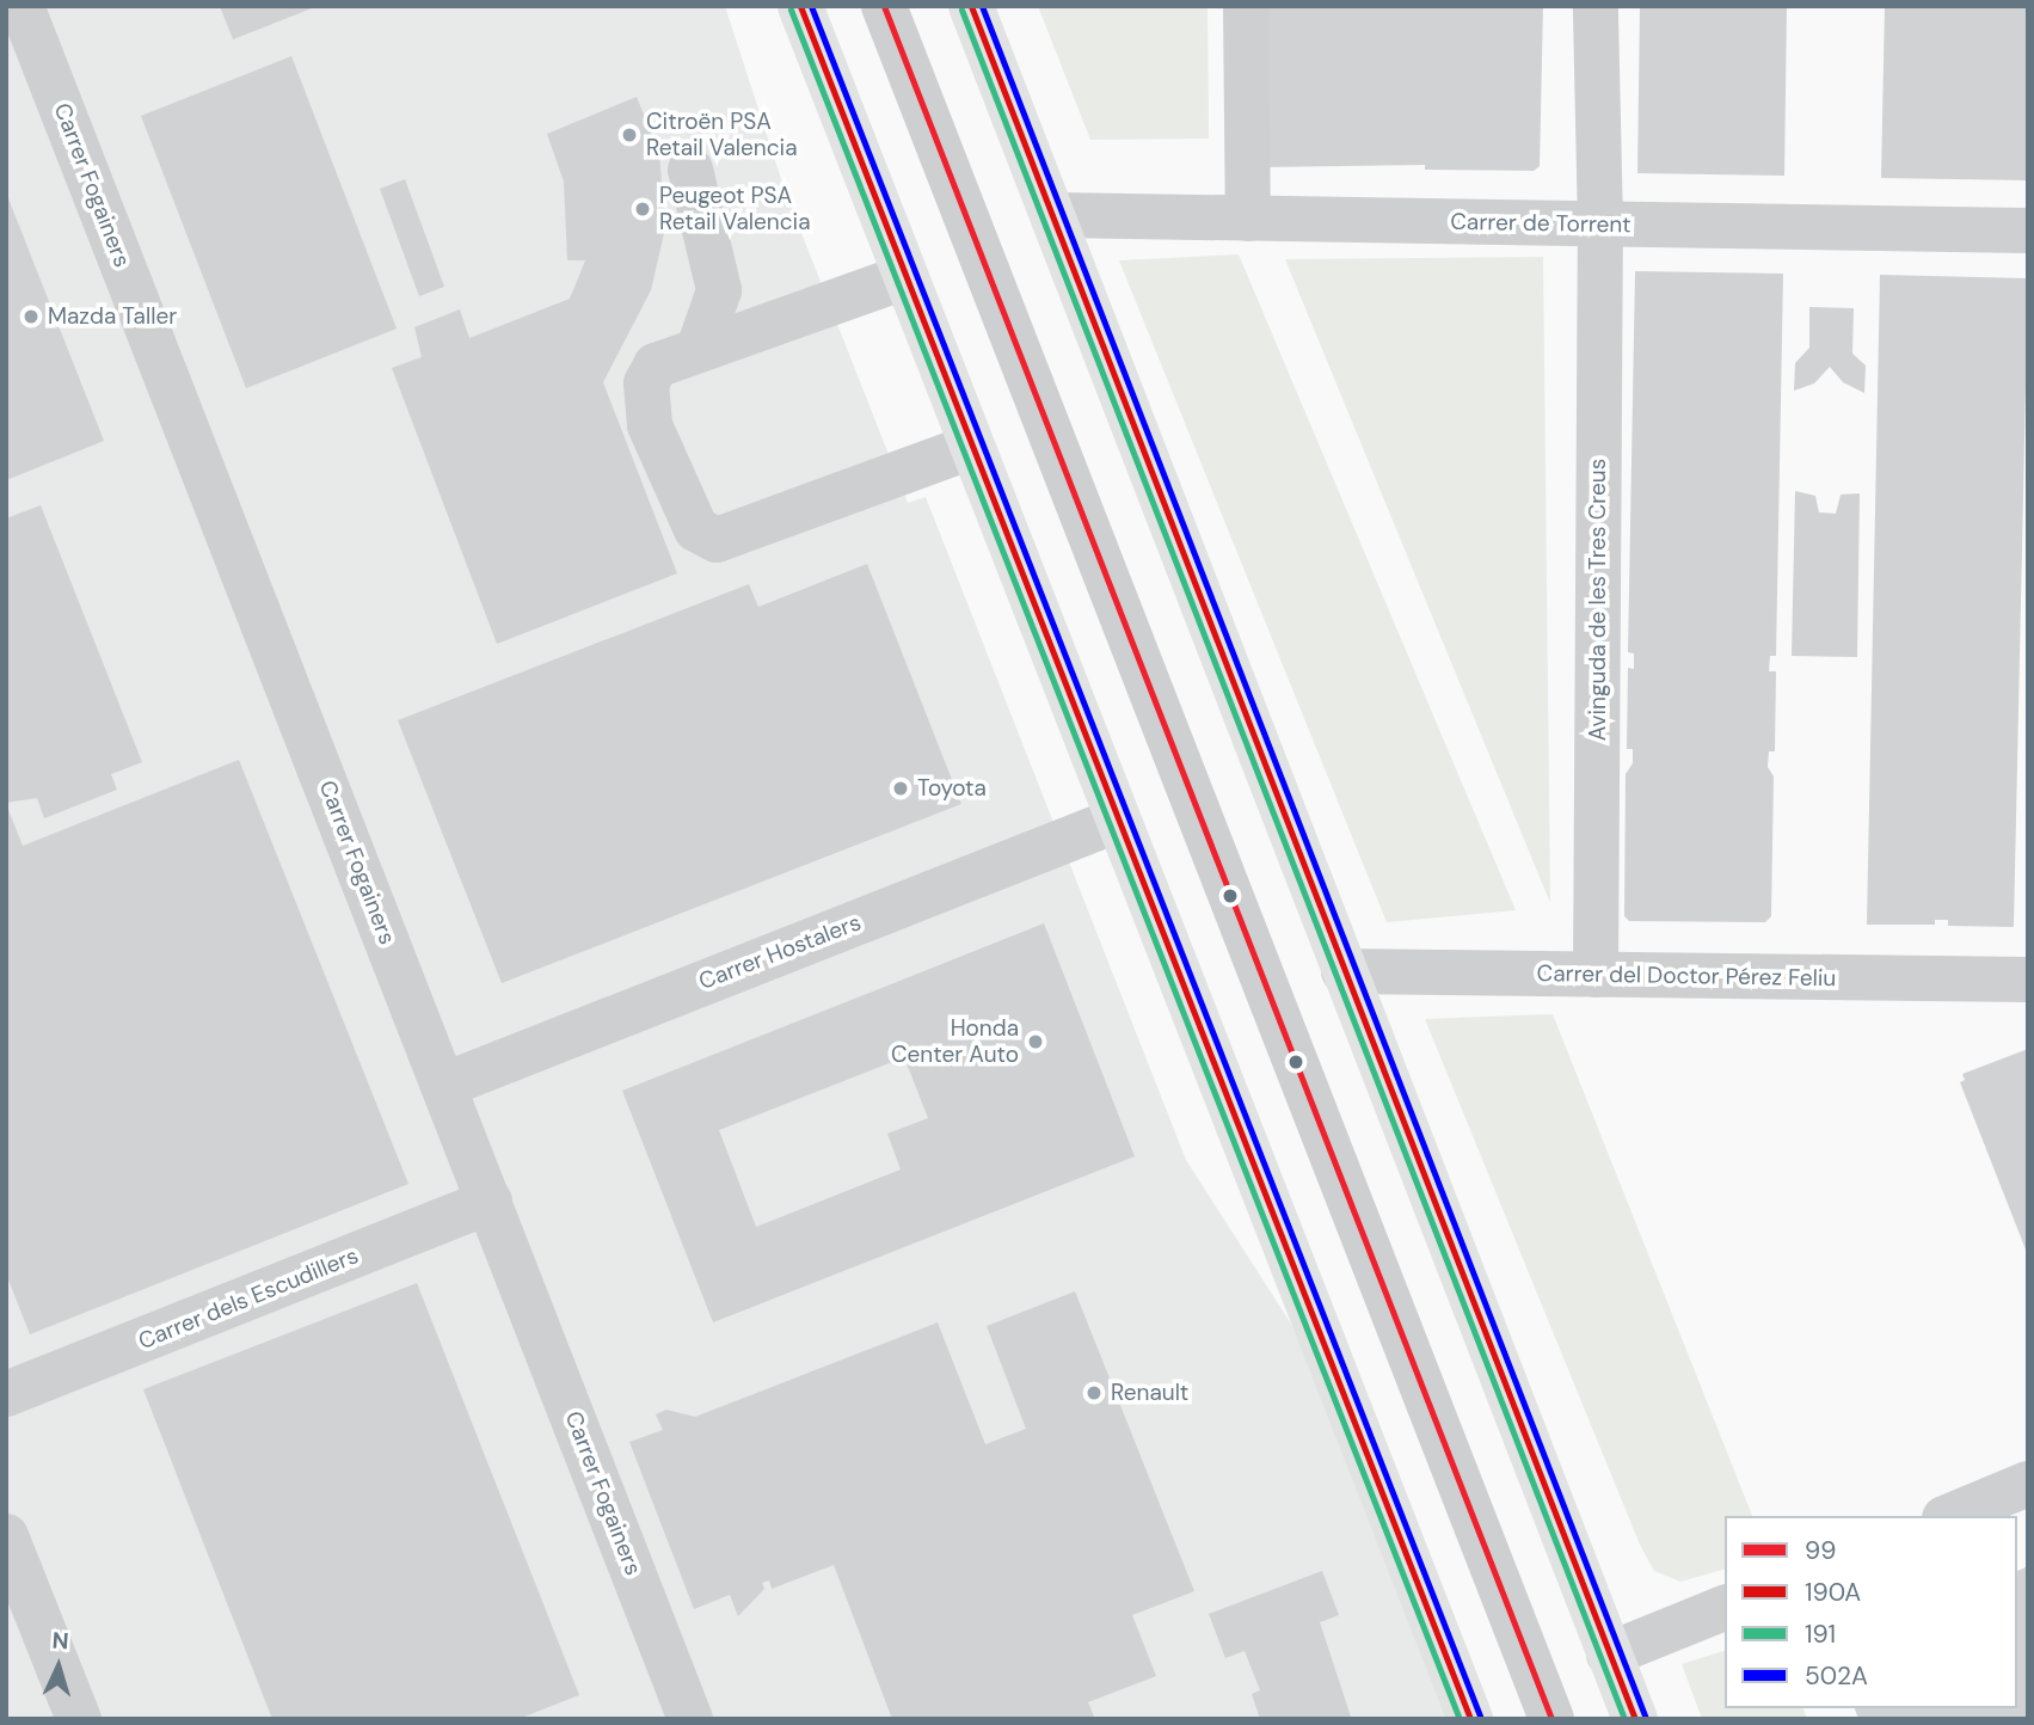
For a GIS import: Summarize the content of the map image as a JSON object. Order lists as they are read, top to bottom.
{
  "streets": {
    "street": [
      "Carrer Fogainers",
      "Carrer de Torrent",
      "Avinguda de les Tres Creus",
      "Carrer Hostalers",
      "Carrer del Doctor Pérez Feliu",
      "Carrer dels Escudillers"
    ]
  },
  "crossings": [
    ["Carrer Fogainers", "Carrer Hostalers"],
    ["Carrer Fogainers", "Carrer dels Escudillers"],
    ["Carrer de Torrent", "Avinguda de les Tres Creus"],
    ["Avinguda de les Tres Creus", "Carrer del Doctor Pérez Feliu"]
  ],
  "places": [
    "Citroën PSA Retail Valencia",
    "Peugeot PSA Retail Valencia",
    "Mazda Taller",
    "Toyota",
    "Honda Center Auto",
    "Renault"
  ],
  "lines": [
    "transit line 99",
    "transit line 190A",
    "transit line 502A",
    "transit line 191"
  ],
  "legend": [
    "99",
    "190A",
    "191",
    "502A"
  ],
  "north": "top"
}
